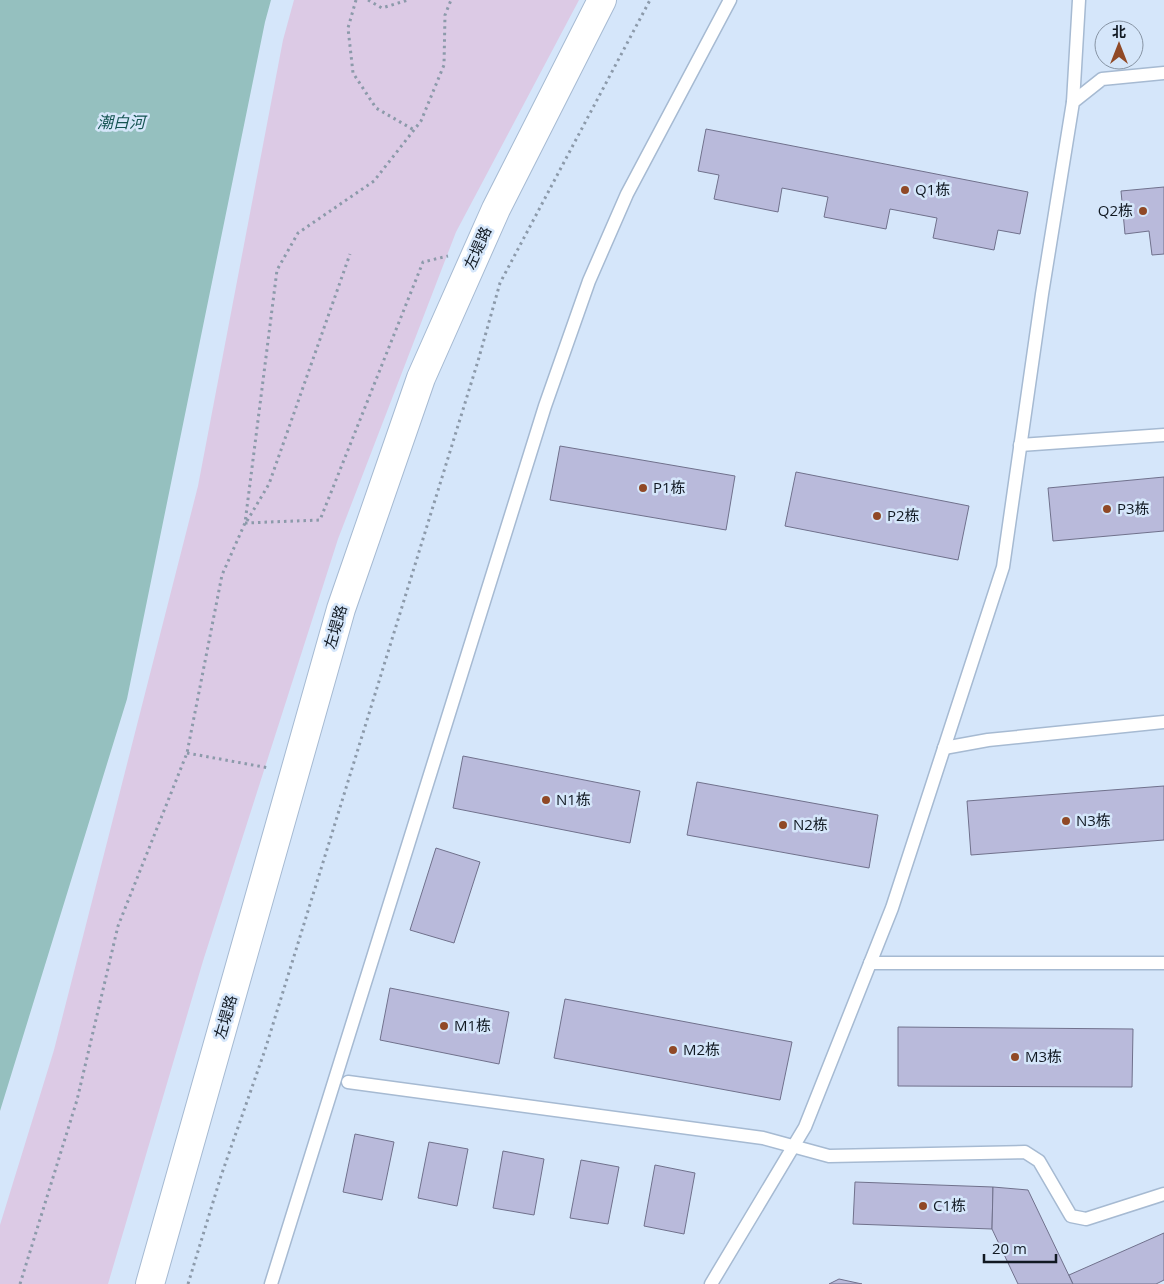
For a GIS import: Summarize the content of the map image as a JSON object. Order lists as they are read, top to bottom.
{
  "streets": {
    "street": ["左堤路"]
  },
  "water": ["潮白河"],
  "places": [
    "Q1栋",
    "Q2栋",
    "P1栋",
    "P3栋",
    "P2栋",
    "N1栋",
    "N3栋",
    "N2栋",
    "M1栋",
    "M2栋",
    "M3栋",
    "C1栋"
  ],
  "scale_bar": "20 m",
  "north": "top"
}
